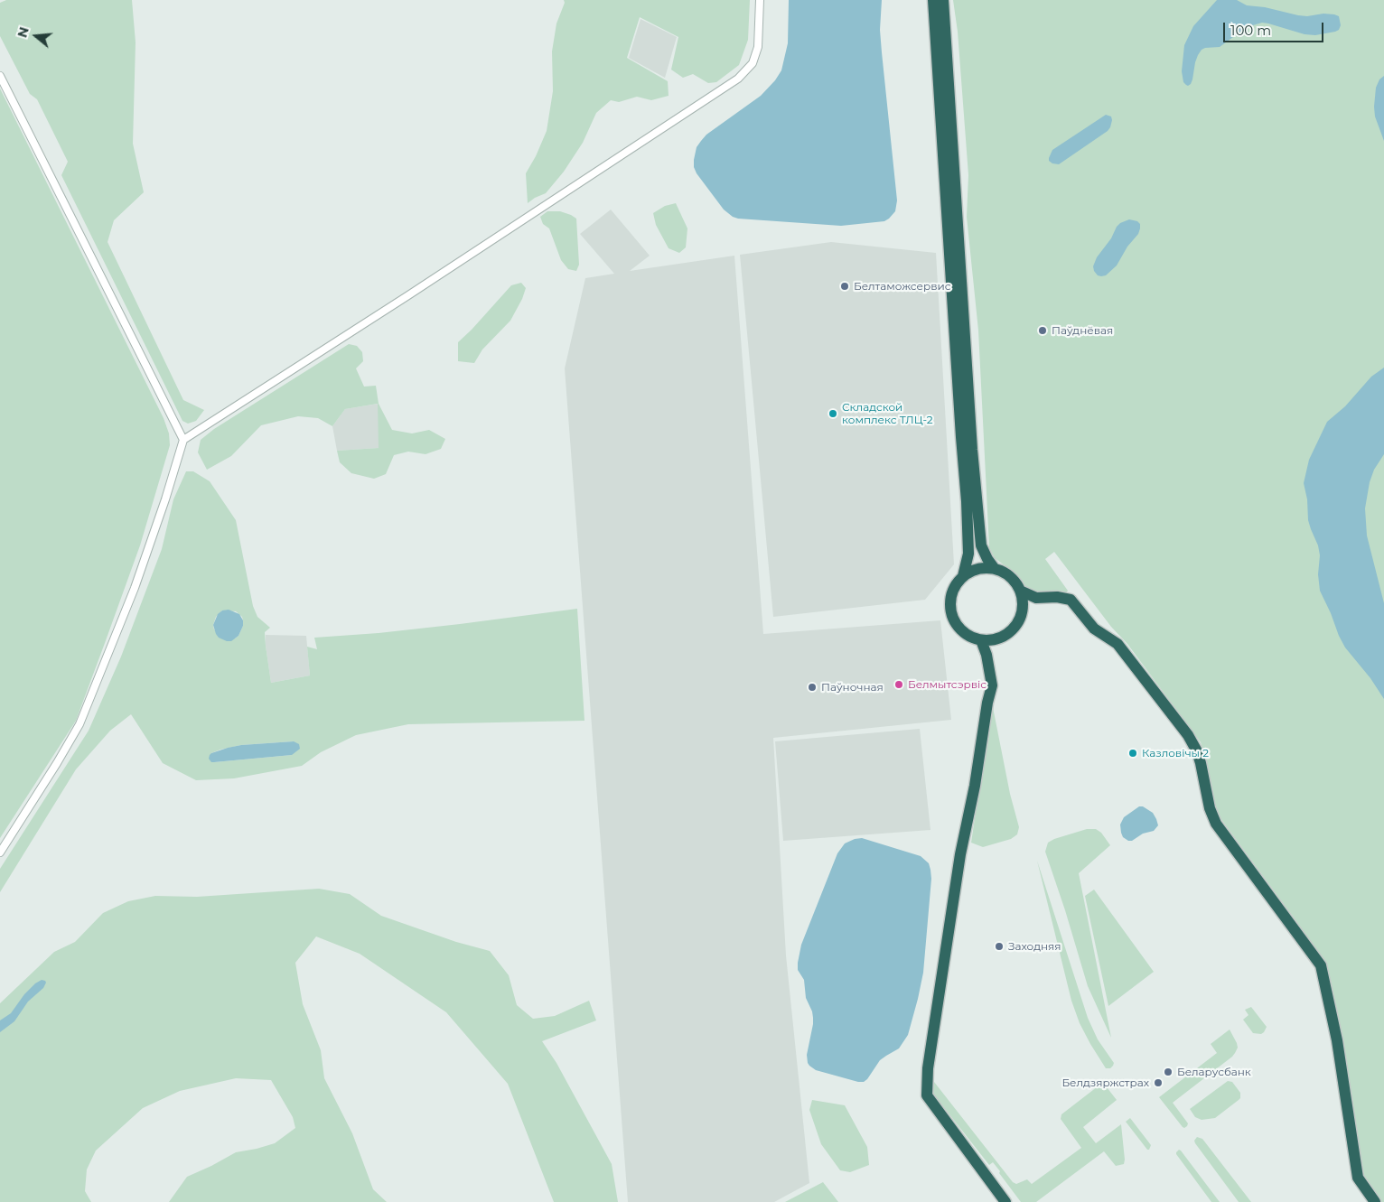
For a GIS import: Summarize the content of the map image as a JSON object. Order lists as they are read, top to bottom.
{
  "places": [
    "Белтаможсервис",
    "Паўднёвая",
    "Складской комплекс ТЛЦ-2",
    "Белмытсэрвіс",
    "Паўночная",
    "Казловічы 2",
    "Заходняя",
    "Беларусбанк",
    "Белдзяржстрах"
  ],
  "scale_bar": "100 m",
  "north": "left"
}
